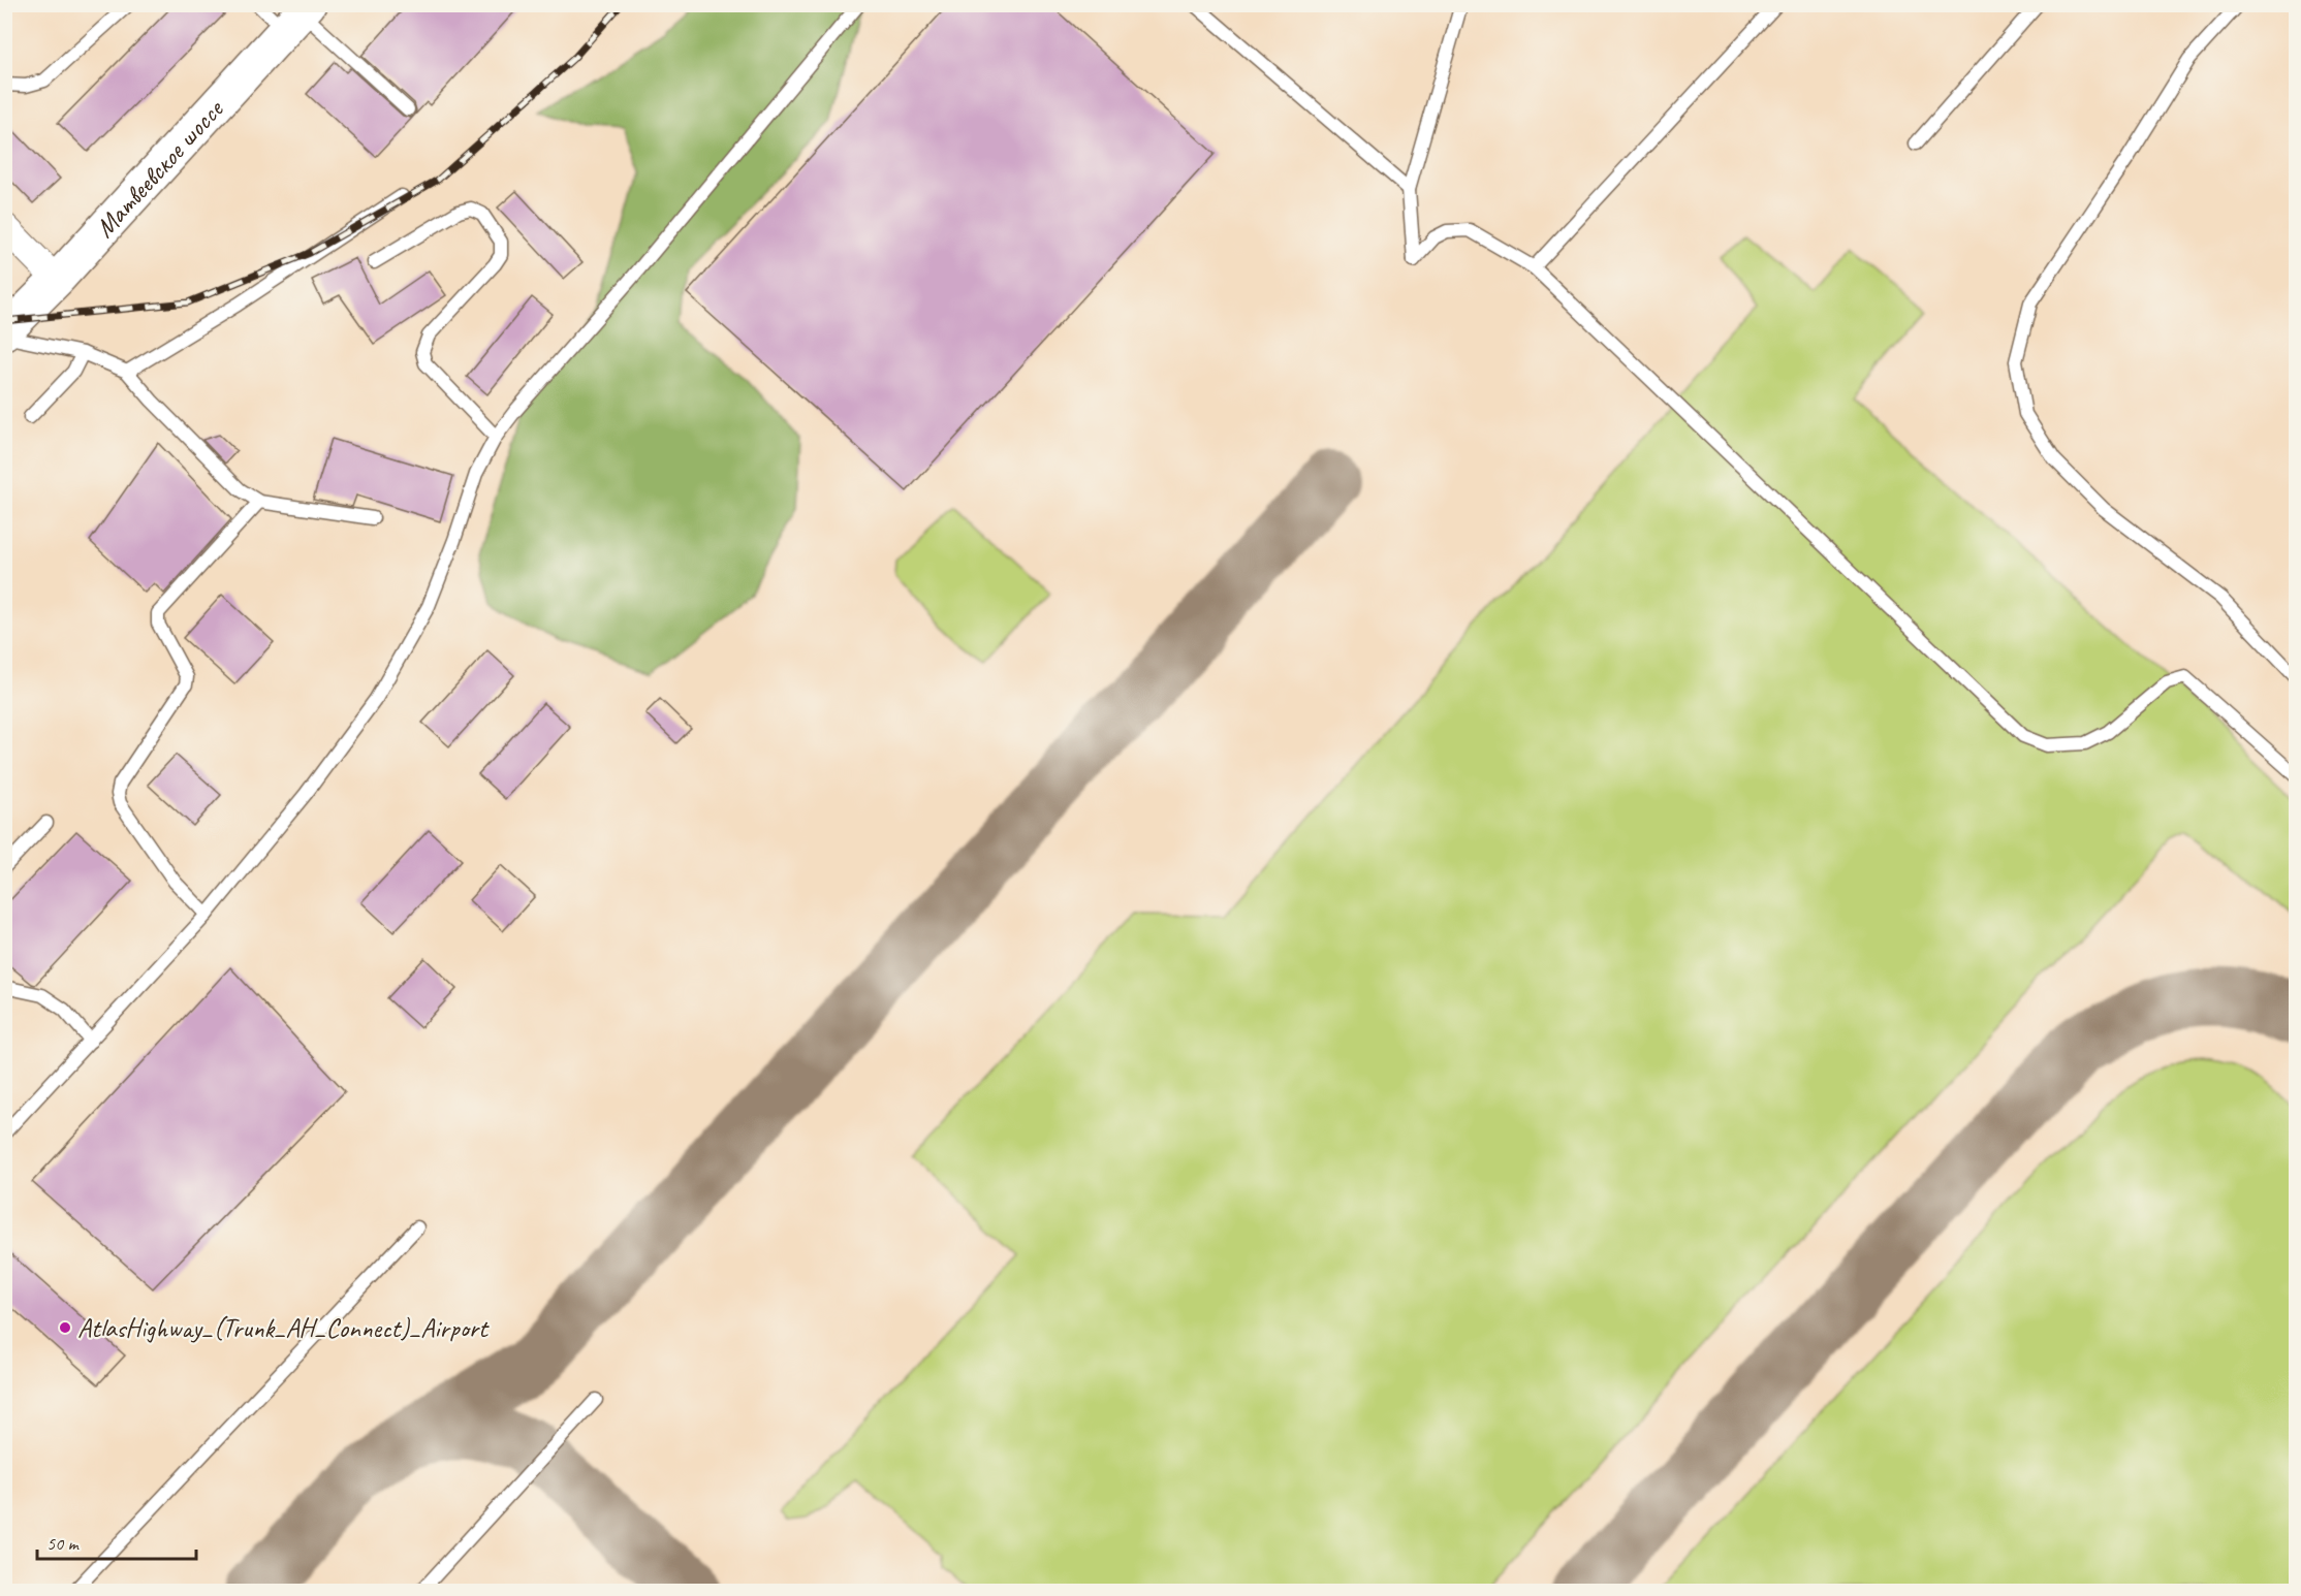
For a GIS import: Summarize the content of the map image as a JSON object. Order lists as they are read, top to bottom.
{
  "streets": {
    "main road": ["Матвеевское шоссе"]
  },
  "places": ["AtlasHighway_(Trunk_AH_Connect)_Airport"],
  "scale_bar": "50 m"
}
